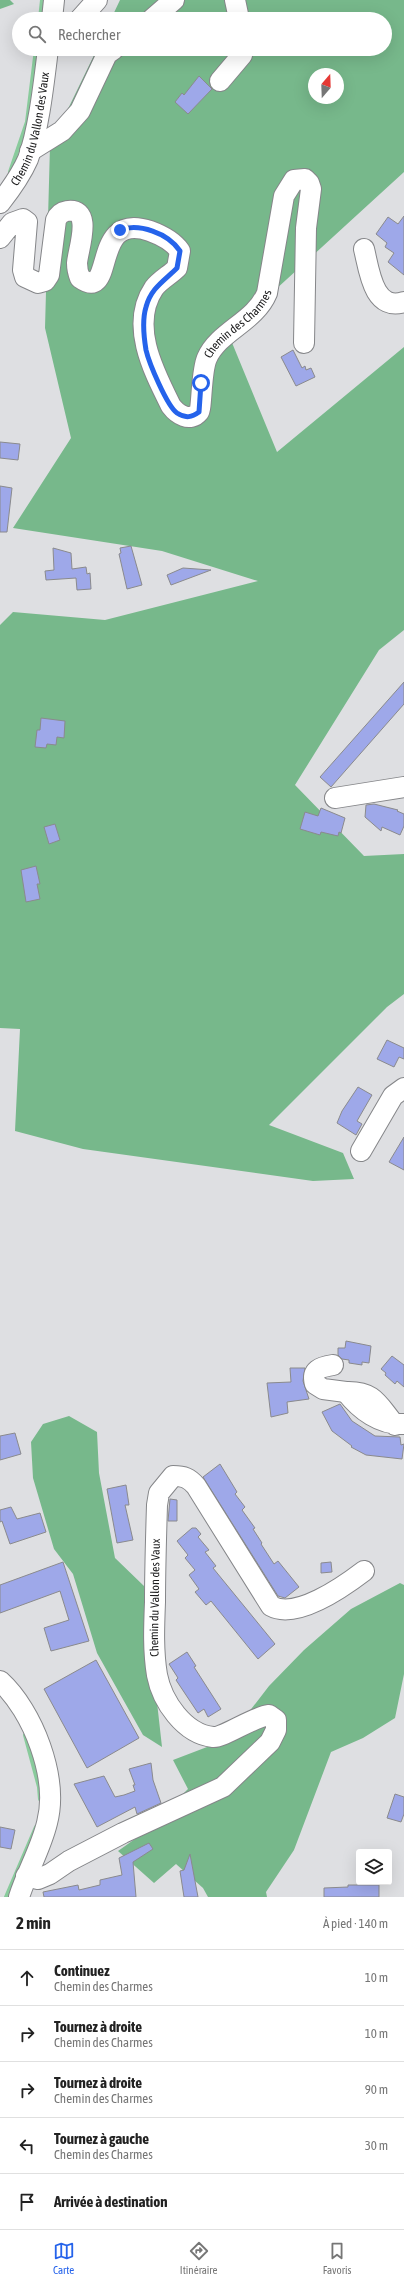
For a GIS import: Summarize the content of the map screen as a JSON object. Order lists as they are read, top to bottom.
{
  "streets": {
    "street": ["Chemin du Vallon des Vaux", "Chemin des Charmes"]
  },
  "north": "top",
  "page": {
    "search": "Rechercher",
    "heading": ["2 min", "À pied · 140 m"],
    "list": [
      ["Continuez", "Chemin des Charmes", "10 m"],
      ["Tournez à droite", "Chemin des Charmes", "10 m"],
      ["Tournez à droite", "Chemin des Charmes", "90 m"],
      ["Tournez à gauche", "Chemin des Charmes", "30 m"],
      "Arrivée à destination"
    ],
    "nav": ["Carte", "Itinéraire", "Favoris"]
  }
}
